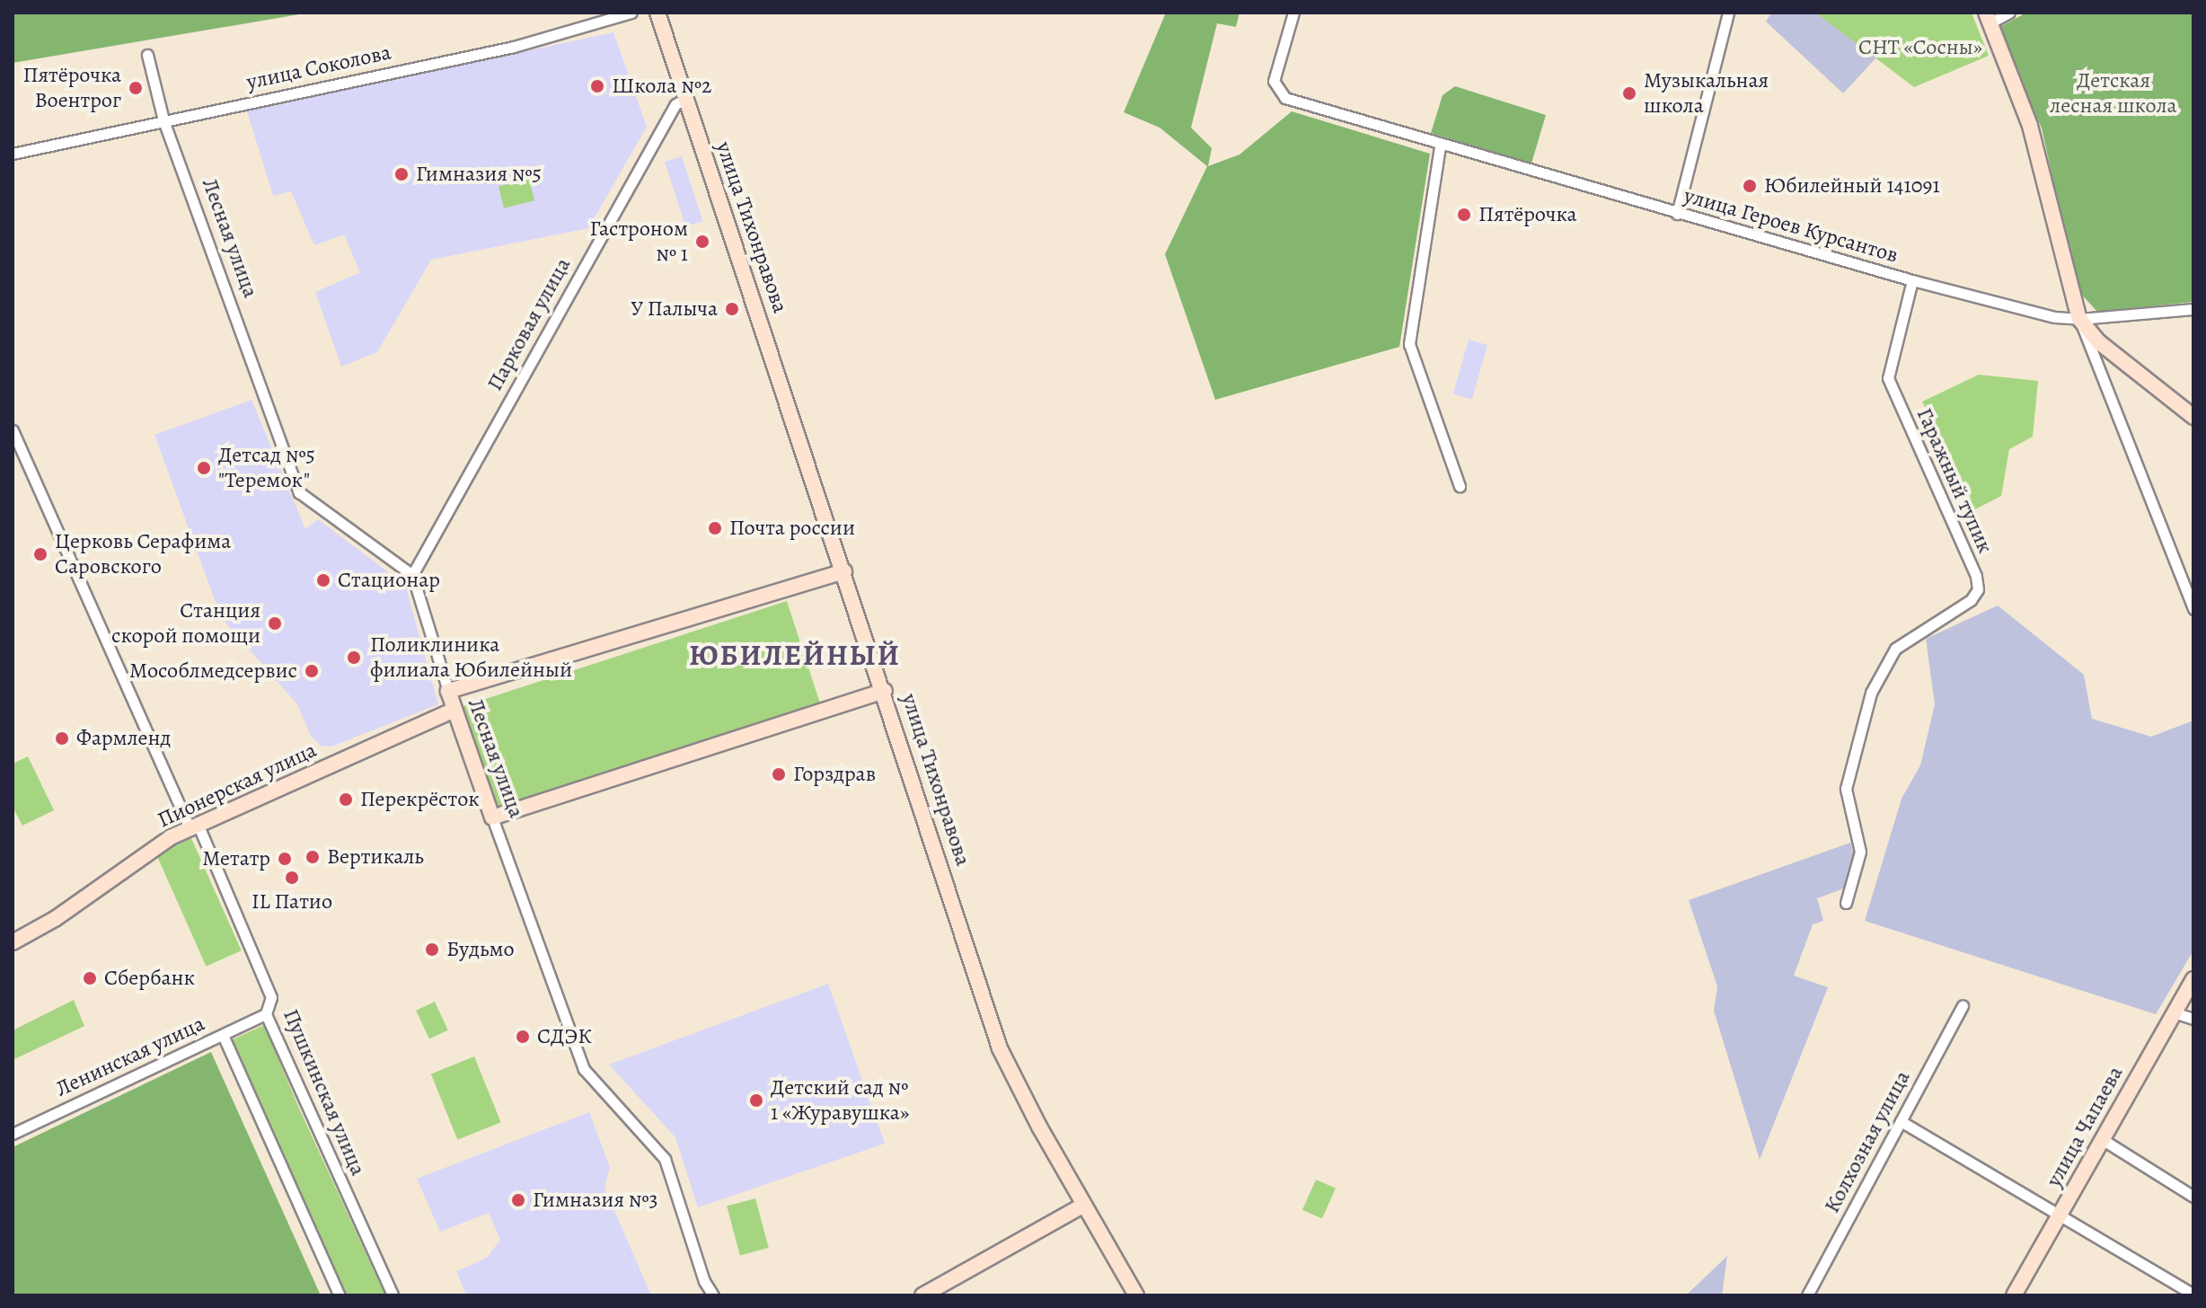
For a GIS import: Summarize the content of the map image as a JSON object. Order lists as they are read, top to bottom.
{
  "streets": {
    "street": [
      "улица Соколова",
      "улица Героев Курсантов",
      "улица Тихонравова",
      "Лесная улица",
      "Парковая улица",
      "Гаражный тупик",
      "Пионерская улица",
      "Ленинская улица",
      "Пушкинская улица",
      "улица Чапаева",
      "Колхозная улица"
    ]
  },
  "crossings": [
    ["улица Соколова", "Лесная улица"],
    ["улица Героев Курсантов", "Гаражный тупик"],
    ["улица Тихонравова", "Парковая улица"],
    ["Лесная улица", "Парковая улица"],
    ["Лесная улица", "Пионерская улица"],
    ["Пионерская улица", "Пушкинская улица"],
    ["Ленинская улица", "Пушкинская улица"]
  ],
  "districts": ["ЮБИЛЕЙНЫЙ"],
  "parks": ["СНТ «Сосны»", "Детская лесная школа"],
  "places": [
    "Школа №2",
    "Пятёрочка Воентрог",
    "Музыкальная школа",
    "Гимназия №5",
    "Юбилейный 141091",
    "Пятёрочка",
    "Гастроном № 1",
    "У Палыча",
    "Детсад №5 \"Теремок\"",
    "Почта россии",
    "Церковь Серафима Саровского",
    "Стационар",
    "Станция скорой помощи",
    "Поликлиника филиала Юбилейный",
    "Мособлмедсервис",
    "Фармленд",
    "Горздрав",
    "Перекрёсток",
    "Вертикаль",
    "Метатр",
    "IL Патио",
    "Будьмо",
    "Сбербанк",
    "СДЭК",
    "Детский сад № 1 «Журавушка»",
    "Гимназия №3"
  ]
}
